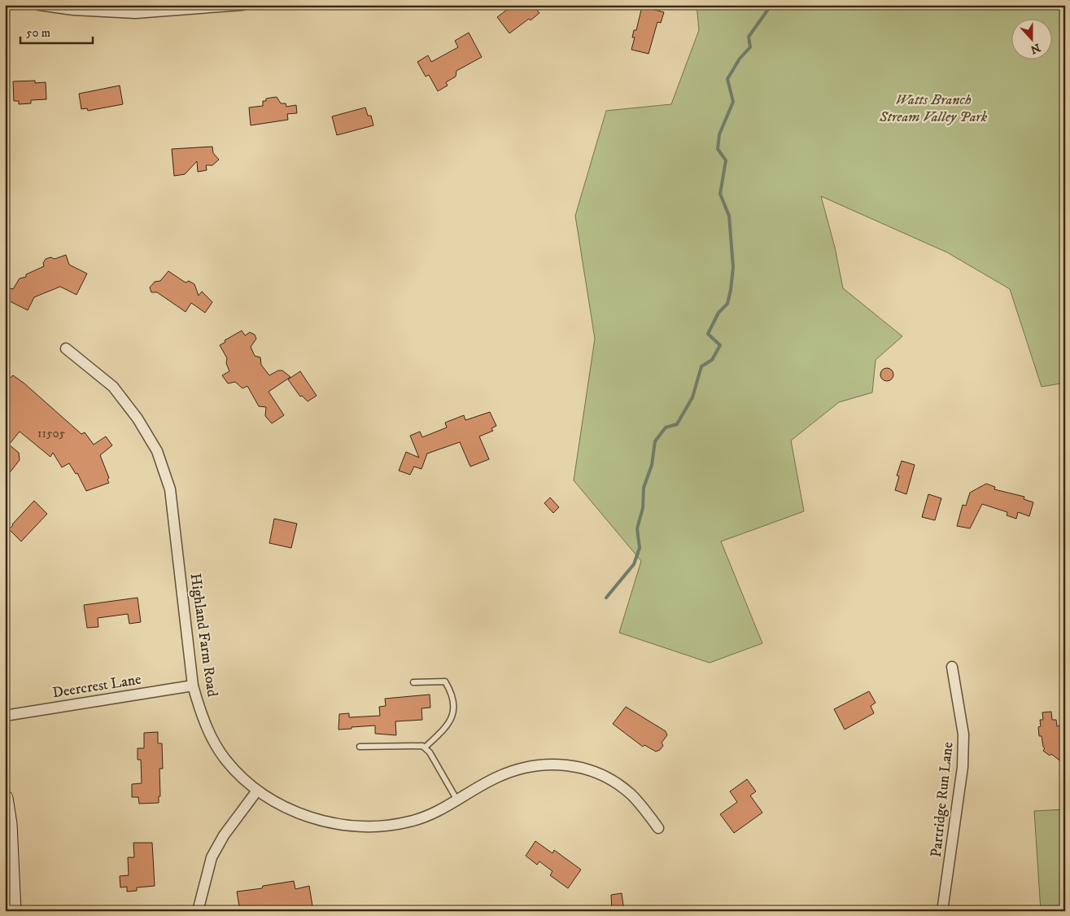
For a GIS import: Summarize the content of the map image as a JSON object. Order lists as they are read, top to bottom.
{
  "streets": {
    "street": ["Highland Farm Road", "Deercrest Lane", "Partridge Run Lane"]
  },
  "crossings": [
    ["Highland Farm Road", "Deercrest Lane"]
  ],
  "parks": ["Watts Branch Stream Valley Park"],
  "house_numbers": ["11505"],
  "scale_bar": "50 m",
  "north": "bottom"
}
